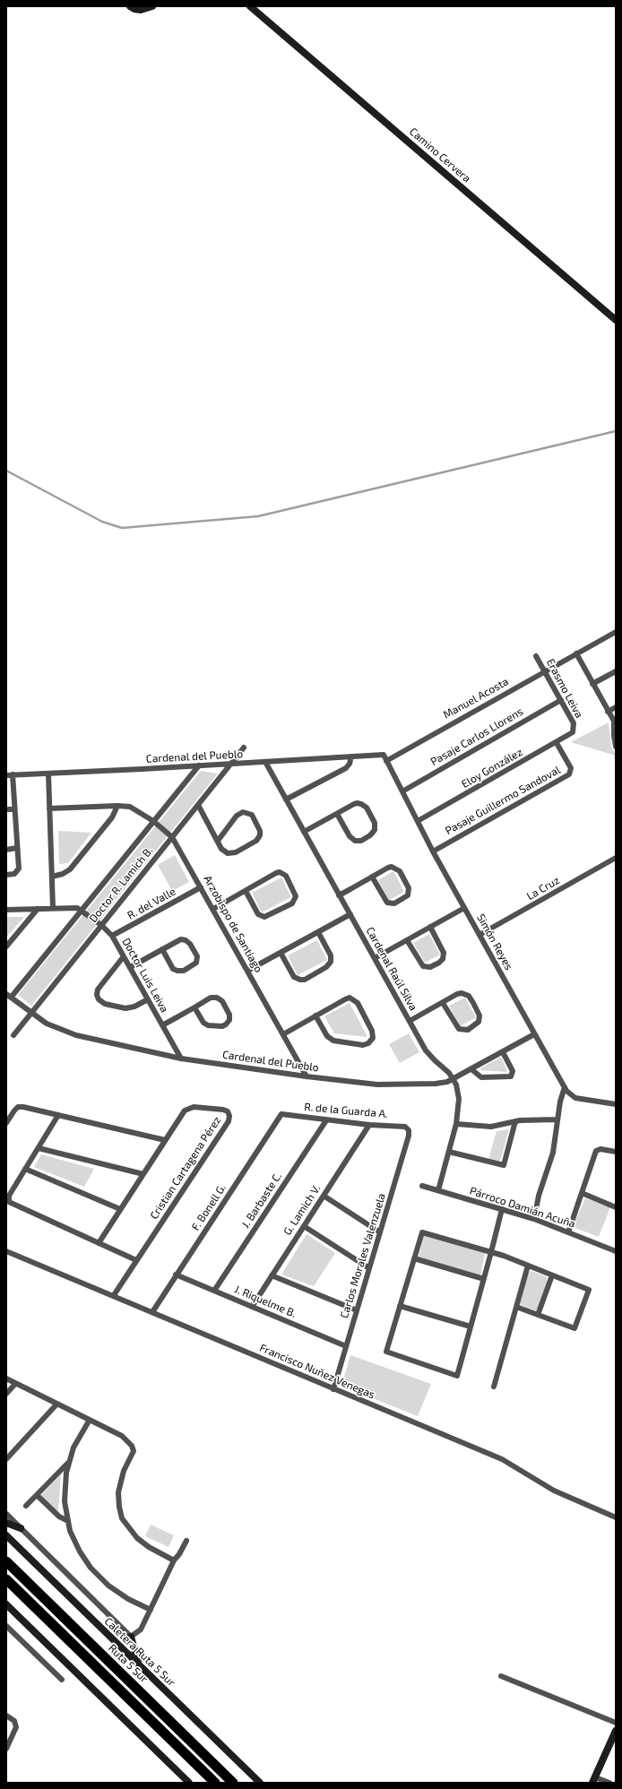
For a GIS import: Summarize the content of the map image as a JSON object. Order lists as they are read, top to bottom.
{
  "streets": {
    "highway": ["Ruta 5 Sur"],
    "street": [
      "Camino Cervera",
      "Erasmo Leiva",
      "Manuel Acosta",
      "Pasaje Carlos Llorens",
      "Cardenal del Pueblo",
      "Eloy González",
      "Pasaje Guillermo Sandoval",
      "Doctor R. Lamich B.",
      "La Cruz",
      "R. del Valle",
      "Arzobispo de Santiago",
      "Simón Reyes",
      "Cardenal Raúl Silva",
      "Doctor Luis Leiva",
      "R. de la Guarda A.",
      "Cristian Cartagena Pérez",
      "J. Barbaste C.",
      "F. Bonell G.",
      "Párroco Damián Acuña",
      "G. Lamich V.",
      "Carlos Morales Valenzuela",
      "J. Riquelme B.",
      "Francisco Nuñez Venegas",
      "Caletera Ruta 5 Sur"
    ]
  },
  "crossings": [
    ["Erasmo Leiva", "Manuel Acosta"],
    ["Erasmo Leiva", "Pasaje Carlos Llorens"],
    ["Erasmo Leiva", "Eloy González"],
    ["Manuel Acosta", "Simón Reyes"],
    ["Pasaje Carlos Llorens", "Simón Reyes"],
    ["Cardenal del Pueblo", "Doctor R. Lamich B."],
    ["Cardenal del Pueblo", "Arzobispo de Santiago"],
    ["Cardenal del Pueblo", "Simón Reyes"],
    ["Cardenal del Pueblo", "Cardenal Raúl Silva"],
    ["Cardenal del Pueblo", "Doctor Luis Leiva"],
    ["Eloy González", "Pasaje Guillermo Sandoval"],
    ["Eloy González", "Simón Reyes"],
    ["Pasaje Guillermo Sandoval", "Simón Reyes"],
    ["Doctor R. Lamich B.", "Arzobispo de Santiago"],
    ["Doctor R. Lamich B.", "Doctor Luis Leiva"],
    ["La Cruz", "Simón Reyes"],
    ["R. del Valle", "Arzobispo de Santiago"],
    ["R. del Valle", "Doctor Luis Leiva"],
    ["Cardenal Raúl Silva", "Párroco Damián Acuña"],
    ["R. de la Guarda A.", "J. Barbaste C."],
    ["R. de la Guarda A.", "F. Bonell G."],
    ["R. de la Guarda A.", "G. Lamich V."],
    ["R. de la Guarda A.", "Carlos Morales Valenzuela"],
    ["Cristian Cartagena Pérez", "Francisco Nuñez Venegas"],
    ["J. Barbaste C.", "J. Riquelme B."],
    ["F. Bonell G.", "J. Riquelme B."],
    ["F. Bonell G.", "Francisco Nuñez Venegas"],
    ["G. Lamich V.", "J. Riquelme B."],
    ["Carlos Morales Valenzuela", "J. Riquelme B."],
    ["Carlos Morales Valenzuela", "Francisco Nuñez Venegas"]
  ]
}
